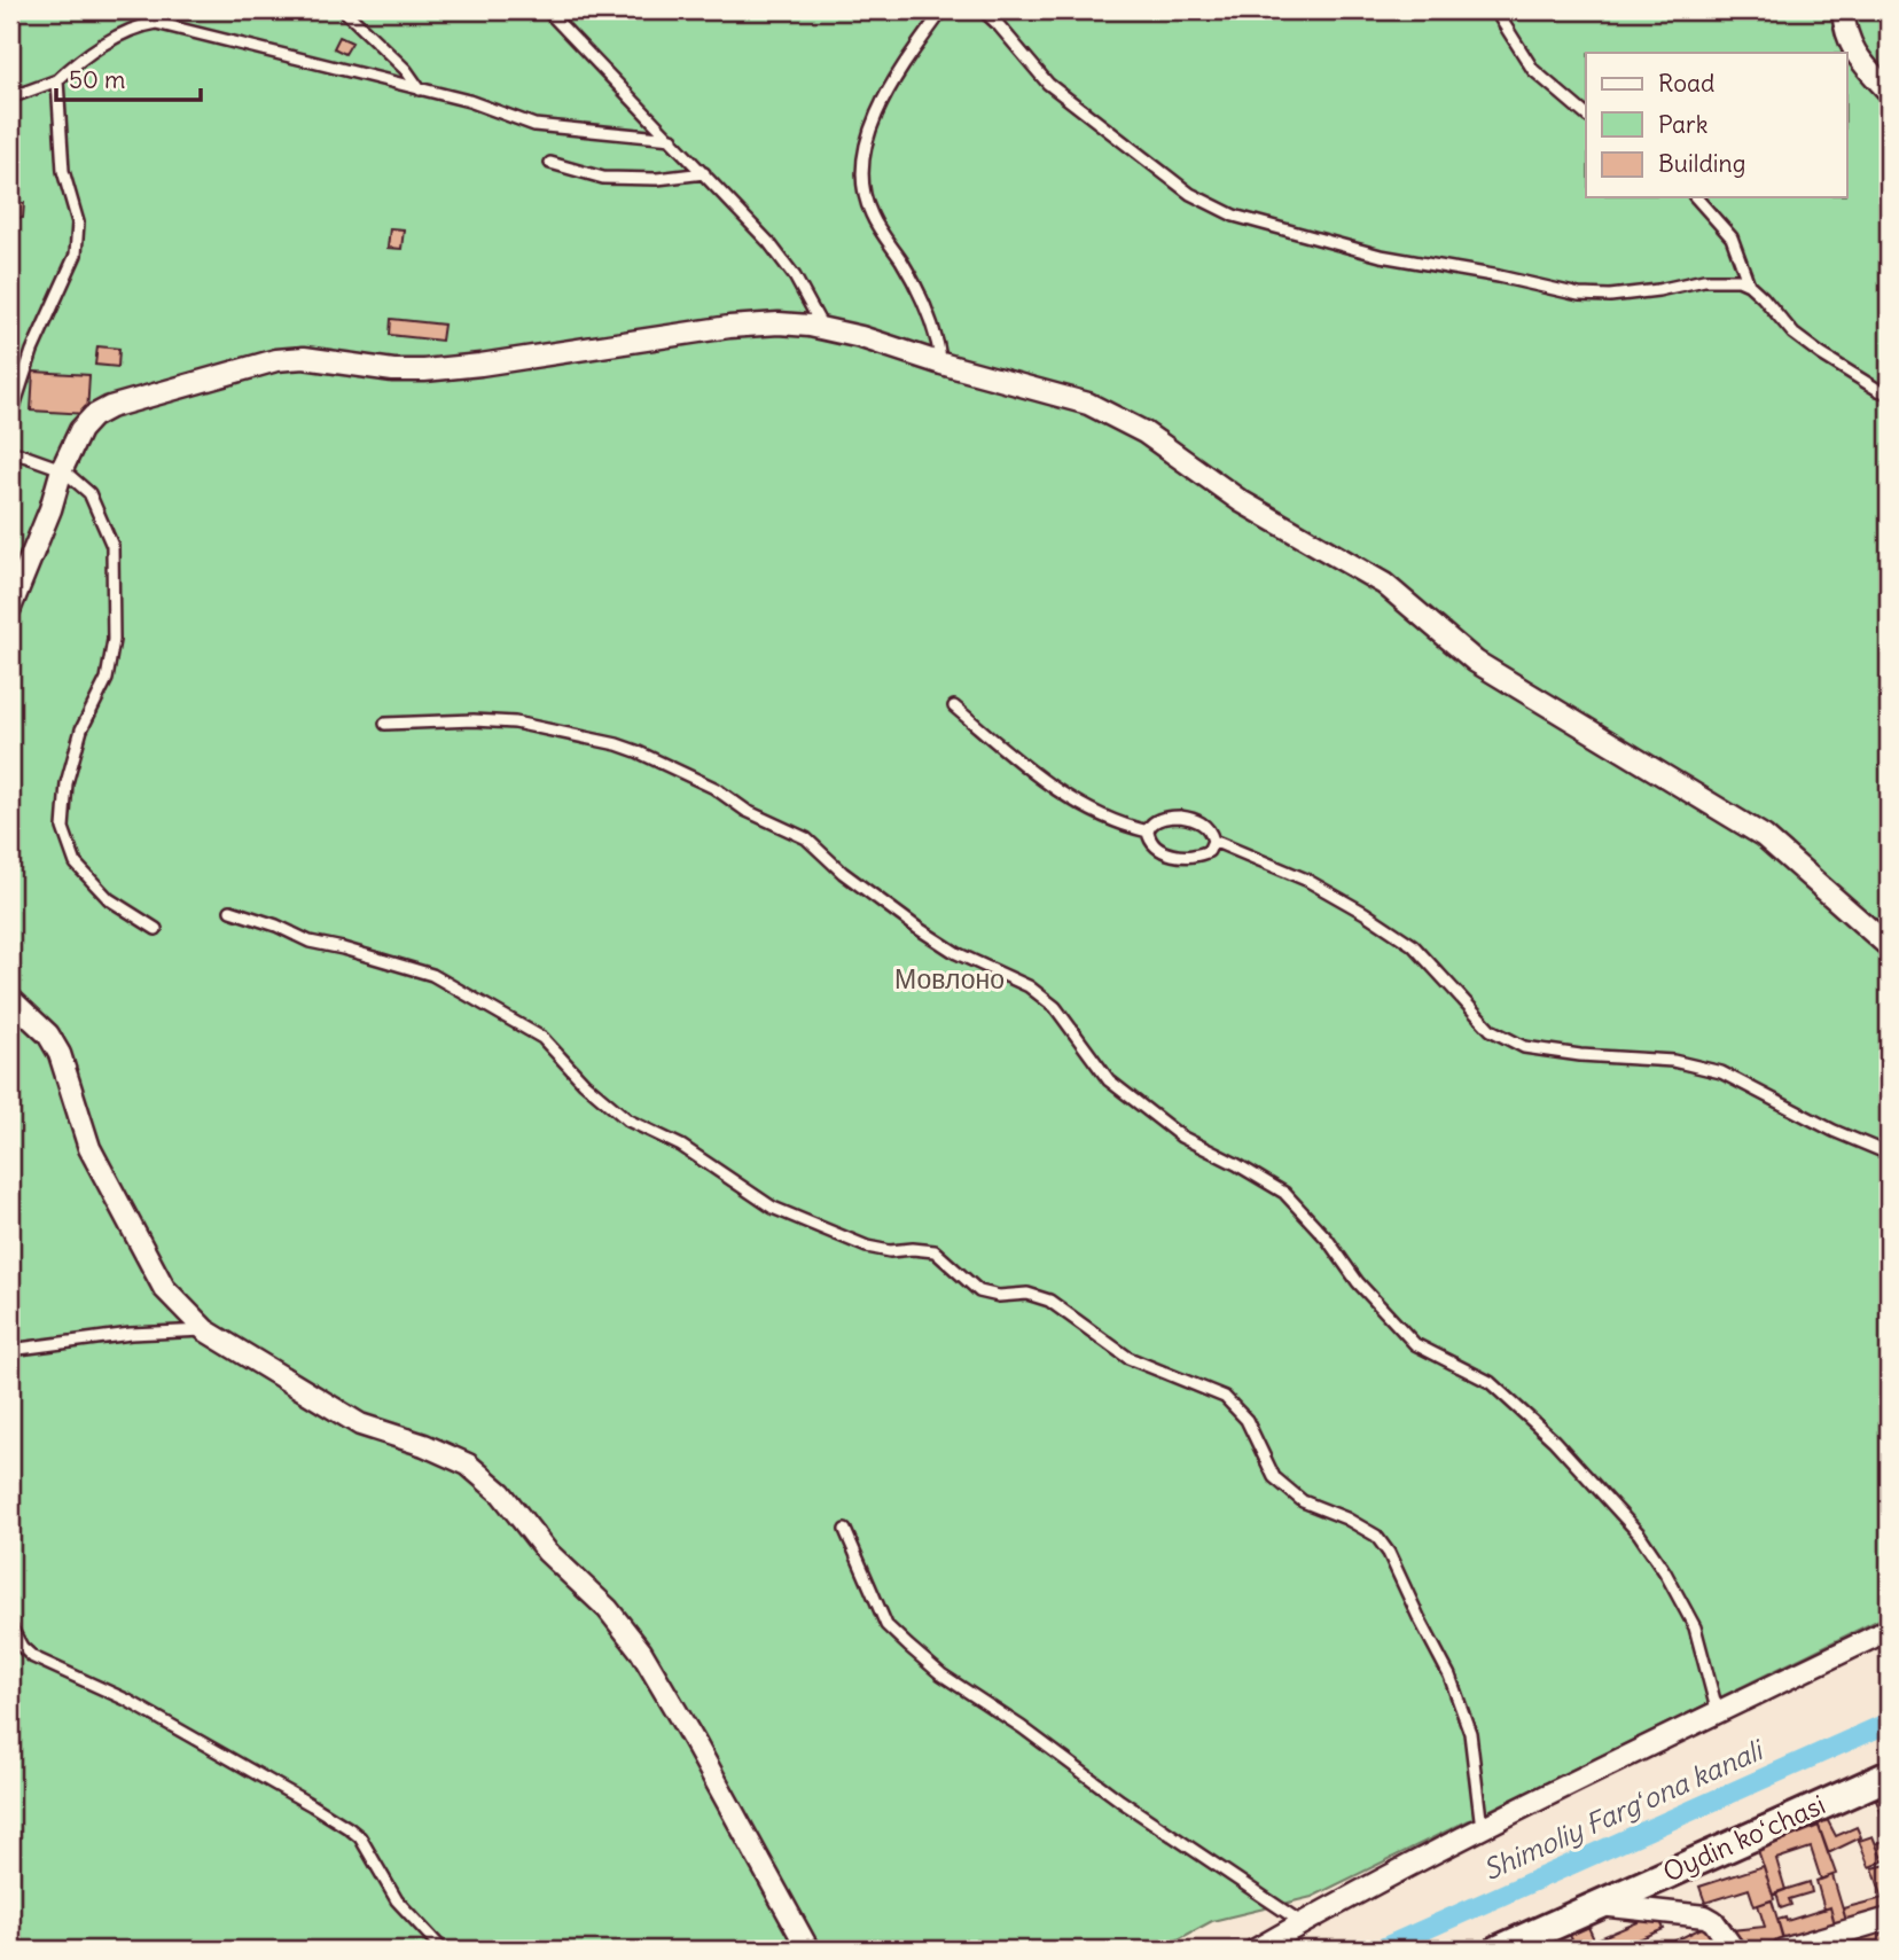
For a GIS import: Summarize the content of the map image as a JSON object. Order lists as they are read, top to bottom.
{
  "streets": {
    "street": ["Oydin koʻchasi"]
  },
  "water": ["Shimoliy Fargʻona kanali"],
  "parks": ["Мовлоно"],
  "legend": ["Road", "Park", "Building"],
  "scale_bar": "50 m"
}
